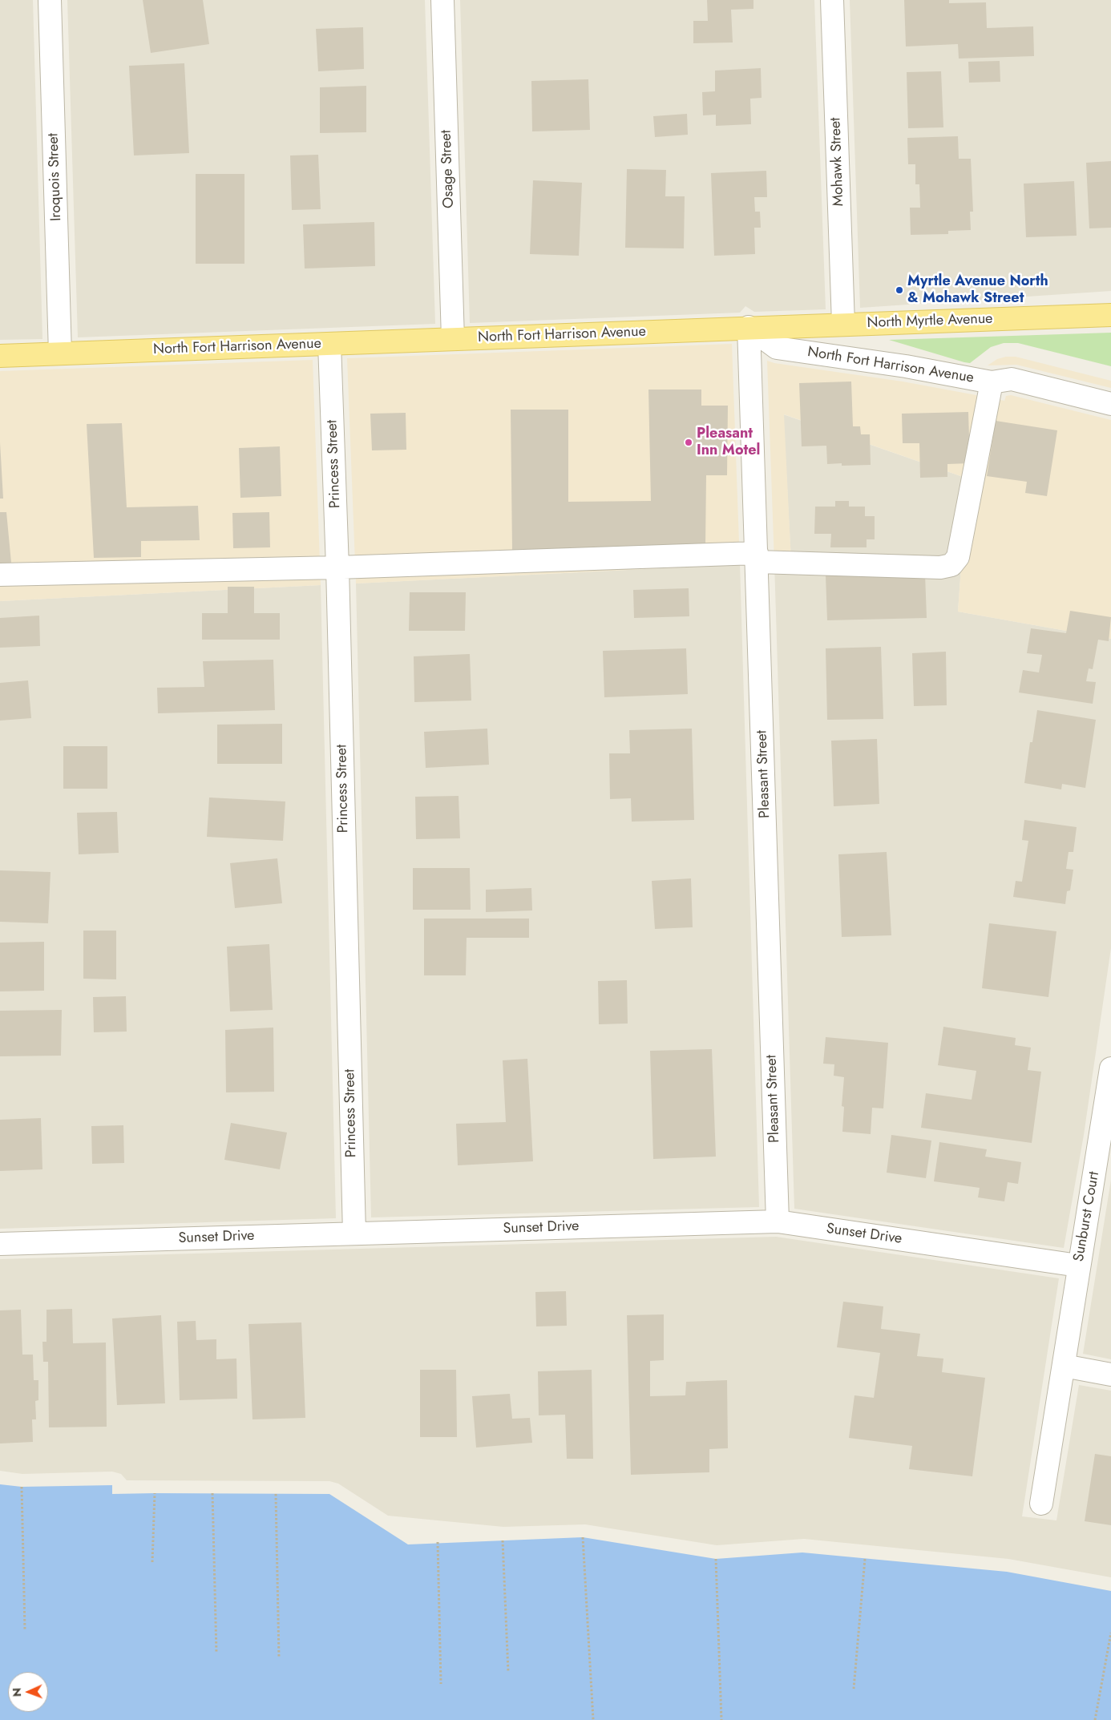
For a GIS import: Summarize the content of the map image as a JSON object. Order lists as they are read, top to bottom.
{
  "streets": {
    "main road": ["North Myrtle Avenue", "North Fort Harrison Avenue"],
    "street": [
      "Mohawk Street",
      "Osage Street",
      "Iroquois Street",
      "Princess Street",
      "Pleasant Street",
      "Sunburst Court",
      "Sunset Drive"
    ]
  },
  "crossings": [
    ["Mohawk Street", "North Myrtle Avenue"],
    ["Osage Street", "North Fort Harrison Avenue"],
    ["Iroquois Street", "North Fort Harrison Avenue"],
    ["North Myrtle Avenue", "North Fort Harrison Avenue"],
    ["North Myrtle Avenue", "Pleasant Street"],
    ["North Fort Harrison Avenue", "Princess Street"],
    ["North Fort Harrison Avenue", "Pleasant Street"],
    ["Princess Street", "Sunset Drive"],
    ["Pleasant Street", "Sunset Drive"],
    ["Sunburst Court", "Sunset Drive"]
  ],
  "places": ["Myrtle Avenue North & Mohawk Street", "Pleasant Inn Motel"],
  "north": "left"
}
